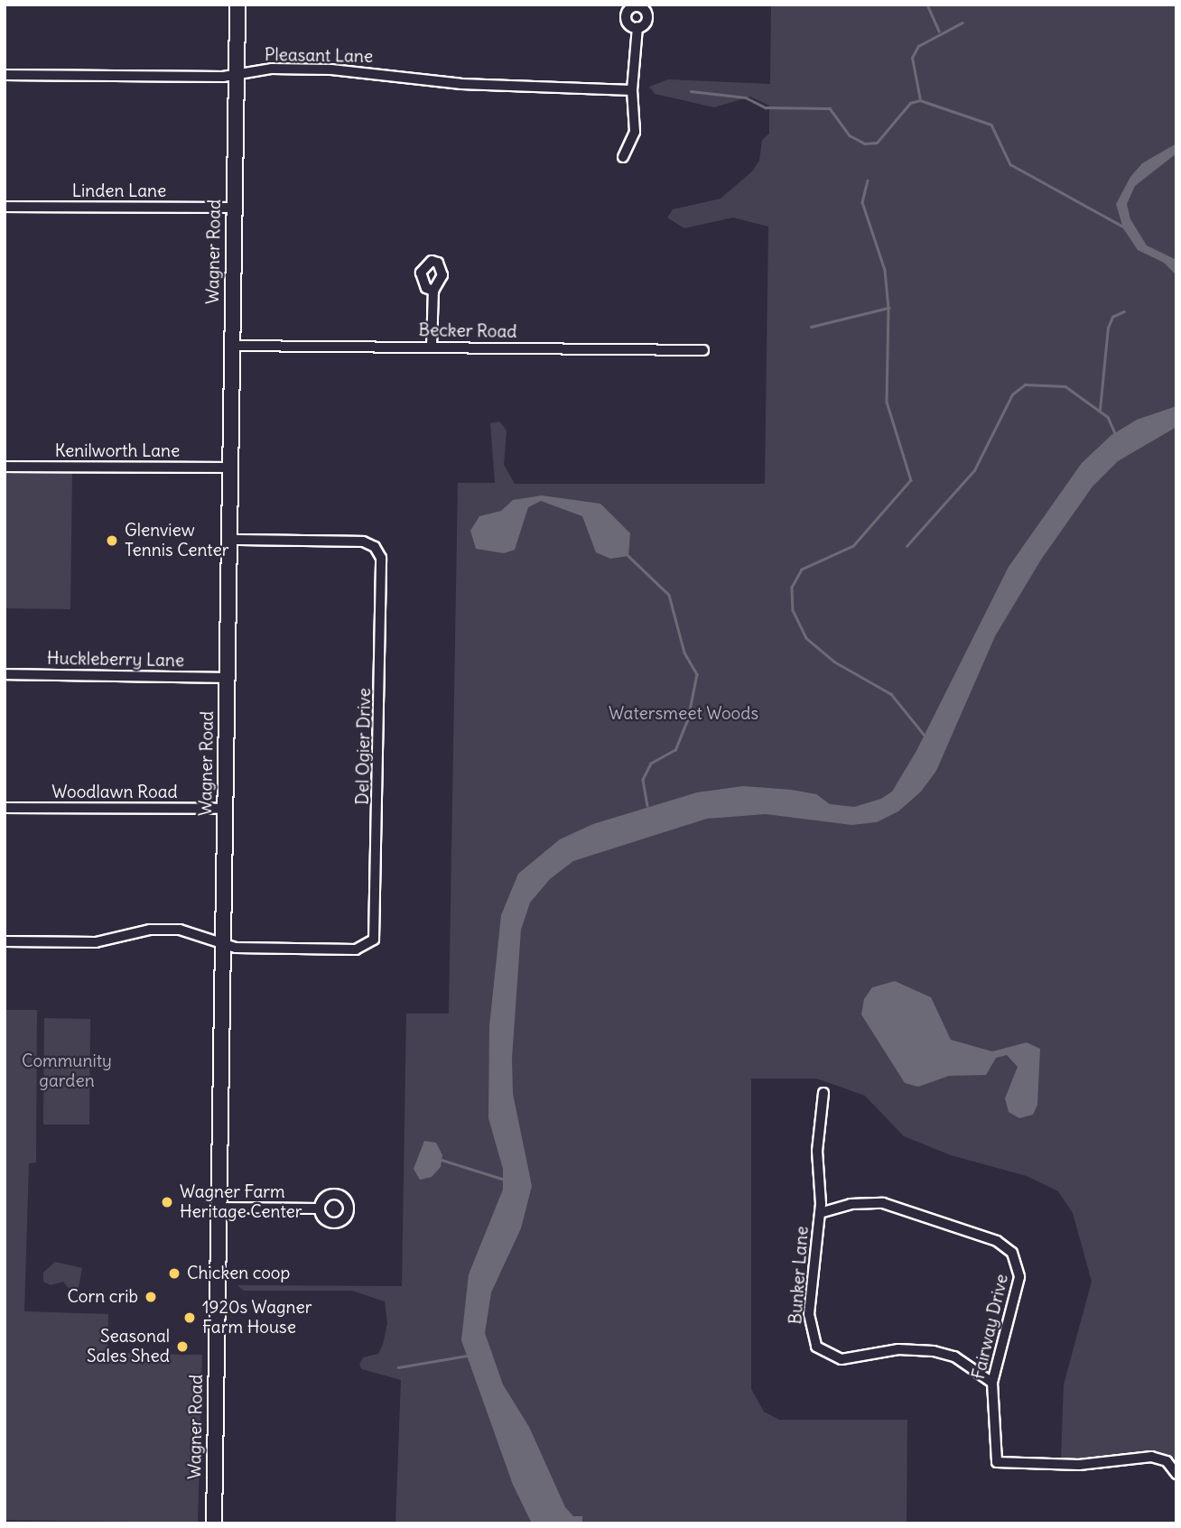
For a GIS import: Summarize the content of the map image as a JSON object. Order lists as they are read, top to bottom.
{
  "streets": {
    "street": [
      "Pleasant Lane",
      "Linden Lane",
      "Wagner Road",
      "Becker Road",
      "Kenilworth Lane",
      "Huckleberry Lane",
      "Del Ogier Drive",
      "Woodlawn Road",
      "Bunker Lane",
      "Fairway Drive"
    ]
  },
  "crossings": [
    ["Pleasant Lane", "Wagner Road"],
    ["Linden Lane", "Wagner Road"],
    ["Wagner Road", "Becker Road"],
    ["Wagner Road", "Kenilworth Lane"],
    ["Wagner Road", "Huckleberry Lane"],
    ["Wagner Road", "Del Ogier Drive"],
    ["Wagner Road", "Woodlawn Road"],
    ["Bunker Lane", "Fairway Drive"]
  ],
  "parks": ["Watersmeet Woods", "Community garden"],
  "places": [
    "Glenview Tennis Center",
    "Wagner Farm Heritage Center",
    "Chicken coop",
    "Corn crib",
    "1920s Wagner Farm House",
    "Seasonal Sales Shed"
  ]
}
